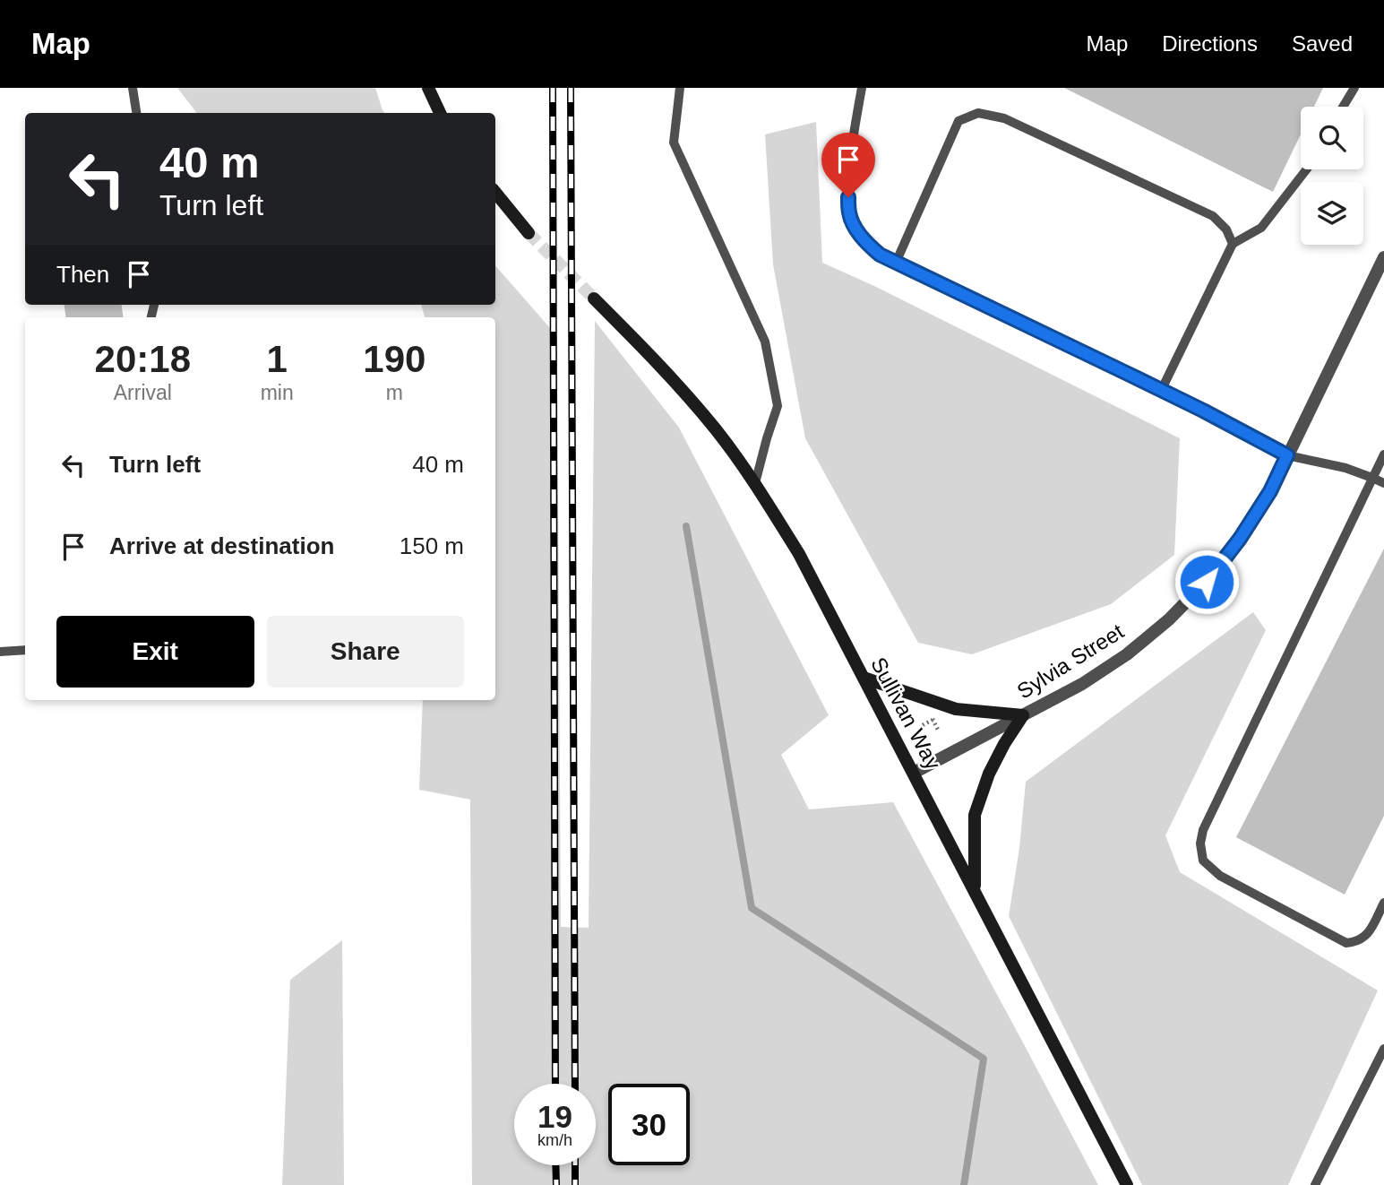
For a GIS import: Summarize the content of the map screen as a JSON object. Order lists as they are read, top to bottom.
{
  "streets": {
    "main road": ["Sullivan Way"],
    "street": ["Sylvia Street"]
  },
  "crossings": [
    ["Sylvia Street", "Sullivan Way"]
  ],
  "page": {
    "header": "Map",
    "nav": ["Map", "Directions", "Saved"],
    "turn": ["40 m", "Turn left"],
    "then": "Then",
    "eta": [
      "20:18",
      "Arrival",
      "1",
      "min",
      "190",
      "m"
    ],
    "list": [
      {
        "name": "Turn left",
        "value": "40 m"
      },
      {
        "name": "Arrive at destination",
        "value": "150 m"
      }
    ],
    "buttons": ["Exit", "Share"],
    "speed": "19 km/h",
    "limit": "30"
  }
}
